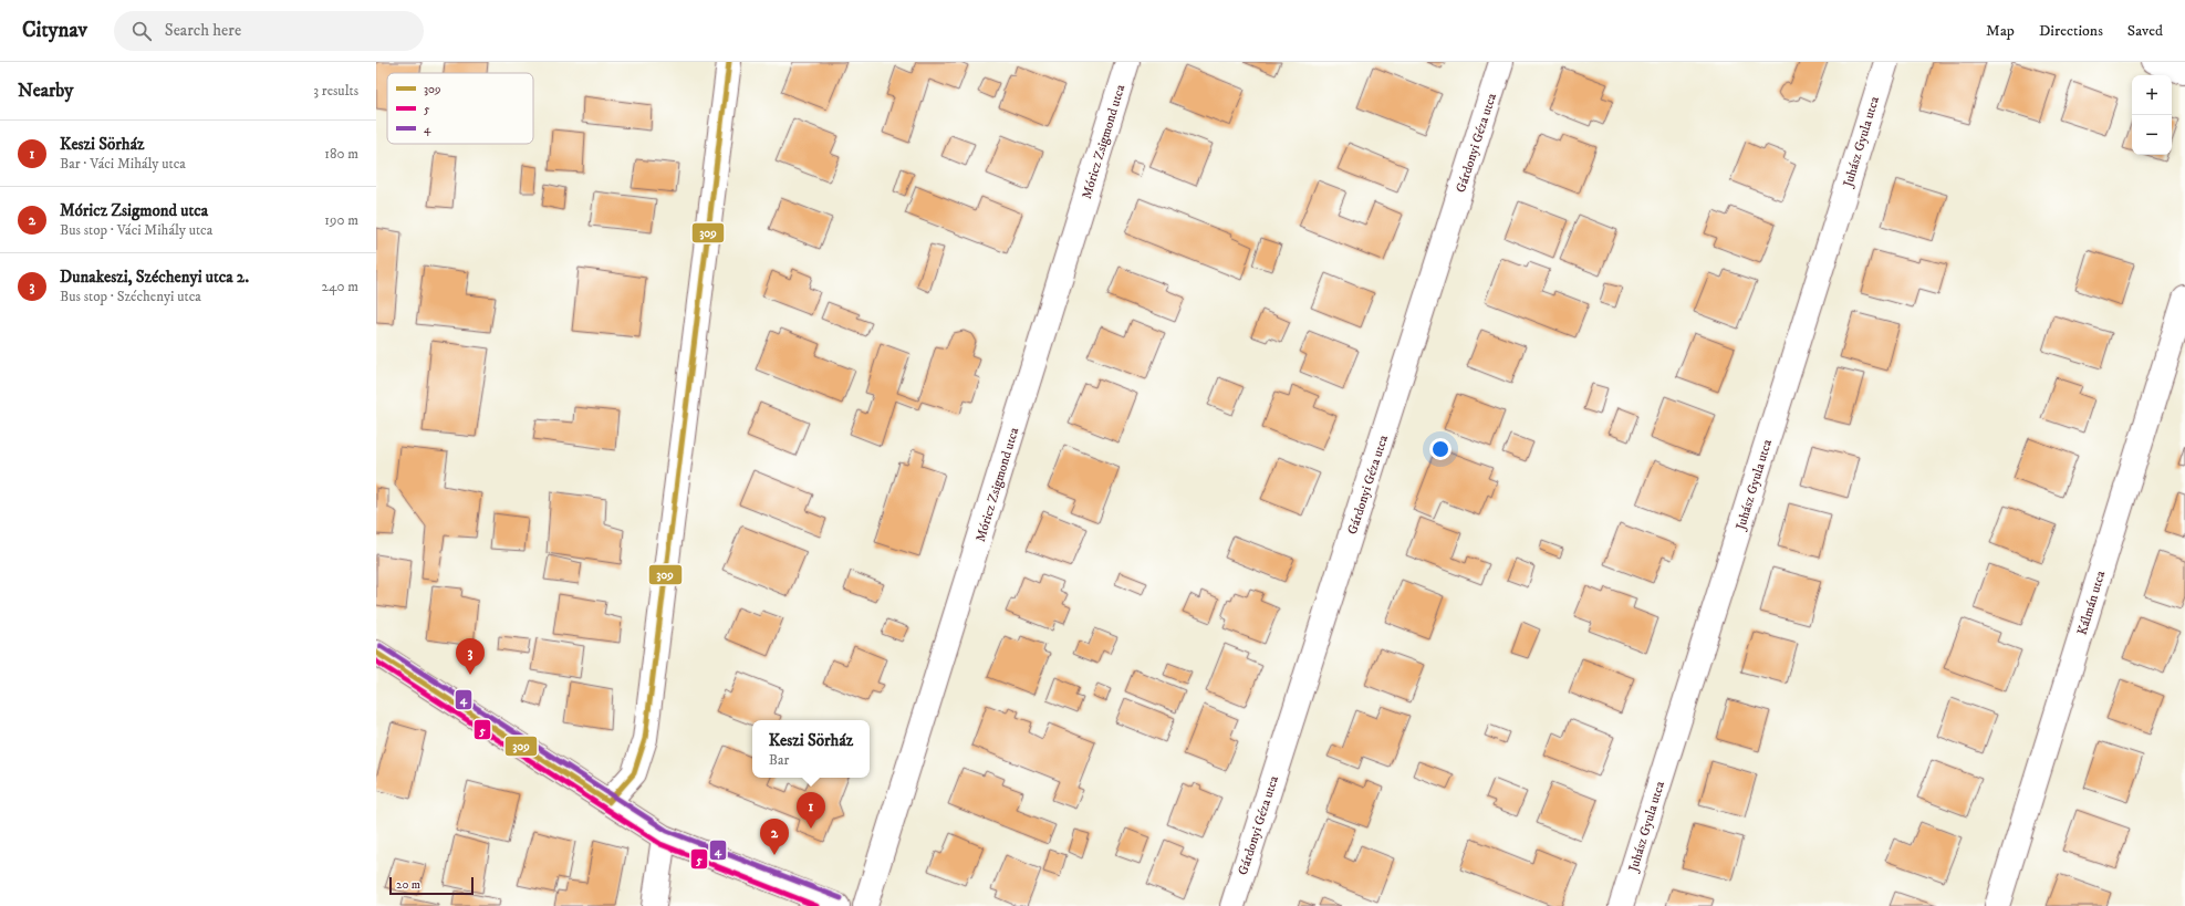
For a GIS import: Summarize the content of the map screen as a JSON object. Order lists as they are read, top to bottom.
{
  "streets": {
    "street": [
      "Móricz Zsigmond utca",
      "Juhász Gyula utca",
      "Gárdonyi Géza utca",
      "Kálmán utca"
    ]
  },
  "lines": ["transit line 309", "transit line 4", "transit line 5"],
  "legend": ["309", "5", "4"],
  "scale_bar": "20 m",
  "page": {
    "header": "Citynav",
    "search": "Search here",
    "nav": ["Map", "Directions", "Saved"],
    "heading": ["Nearby", "3 results"],
    "map_buttons": ["+", "−"],
    "list": [
      {
        "mark": "1",
        "name": "Keszi Sörház",
        "note": "Bar · Váci Mihály utca",
        "value": "180 m"
      },
      {
        "mark": "2",
        "name": "Móricz Zsigmond utca",
        "note": "Bus stop · Váci Mihály utca",
        "value": "190 m"
      },
      {
        "mark": "3",
        "name": "Dunakeszi, Széchenyi utca 2.",
        "note": "Bus stop · Széchenyi utca",
        "value": "240 m"
      }
    ],
    "pins": ["3", "1", "2"],
    "popup": ["Keszi Sörház", "Bar"],
    "scale": "20 m"
  }
}
